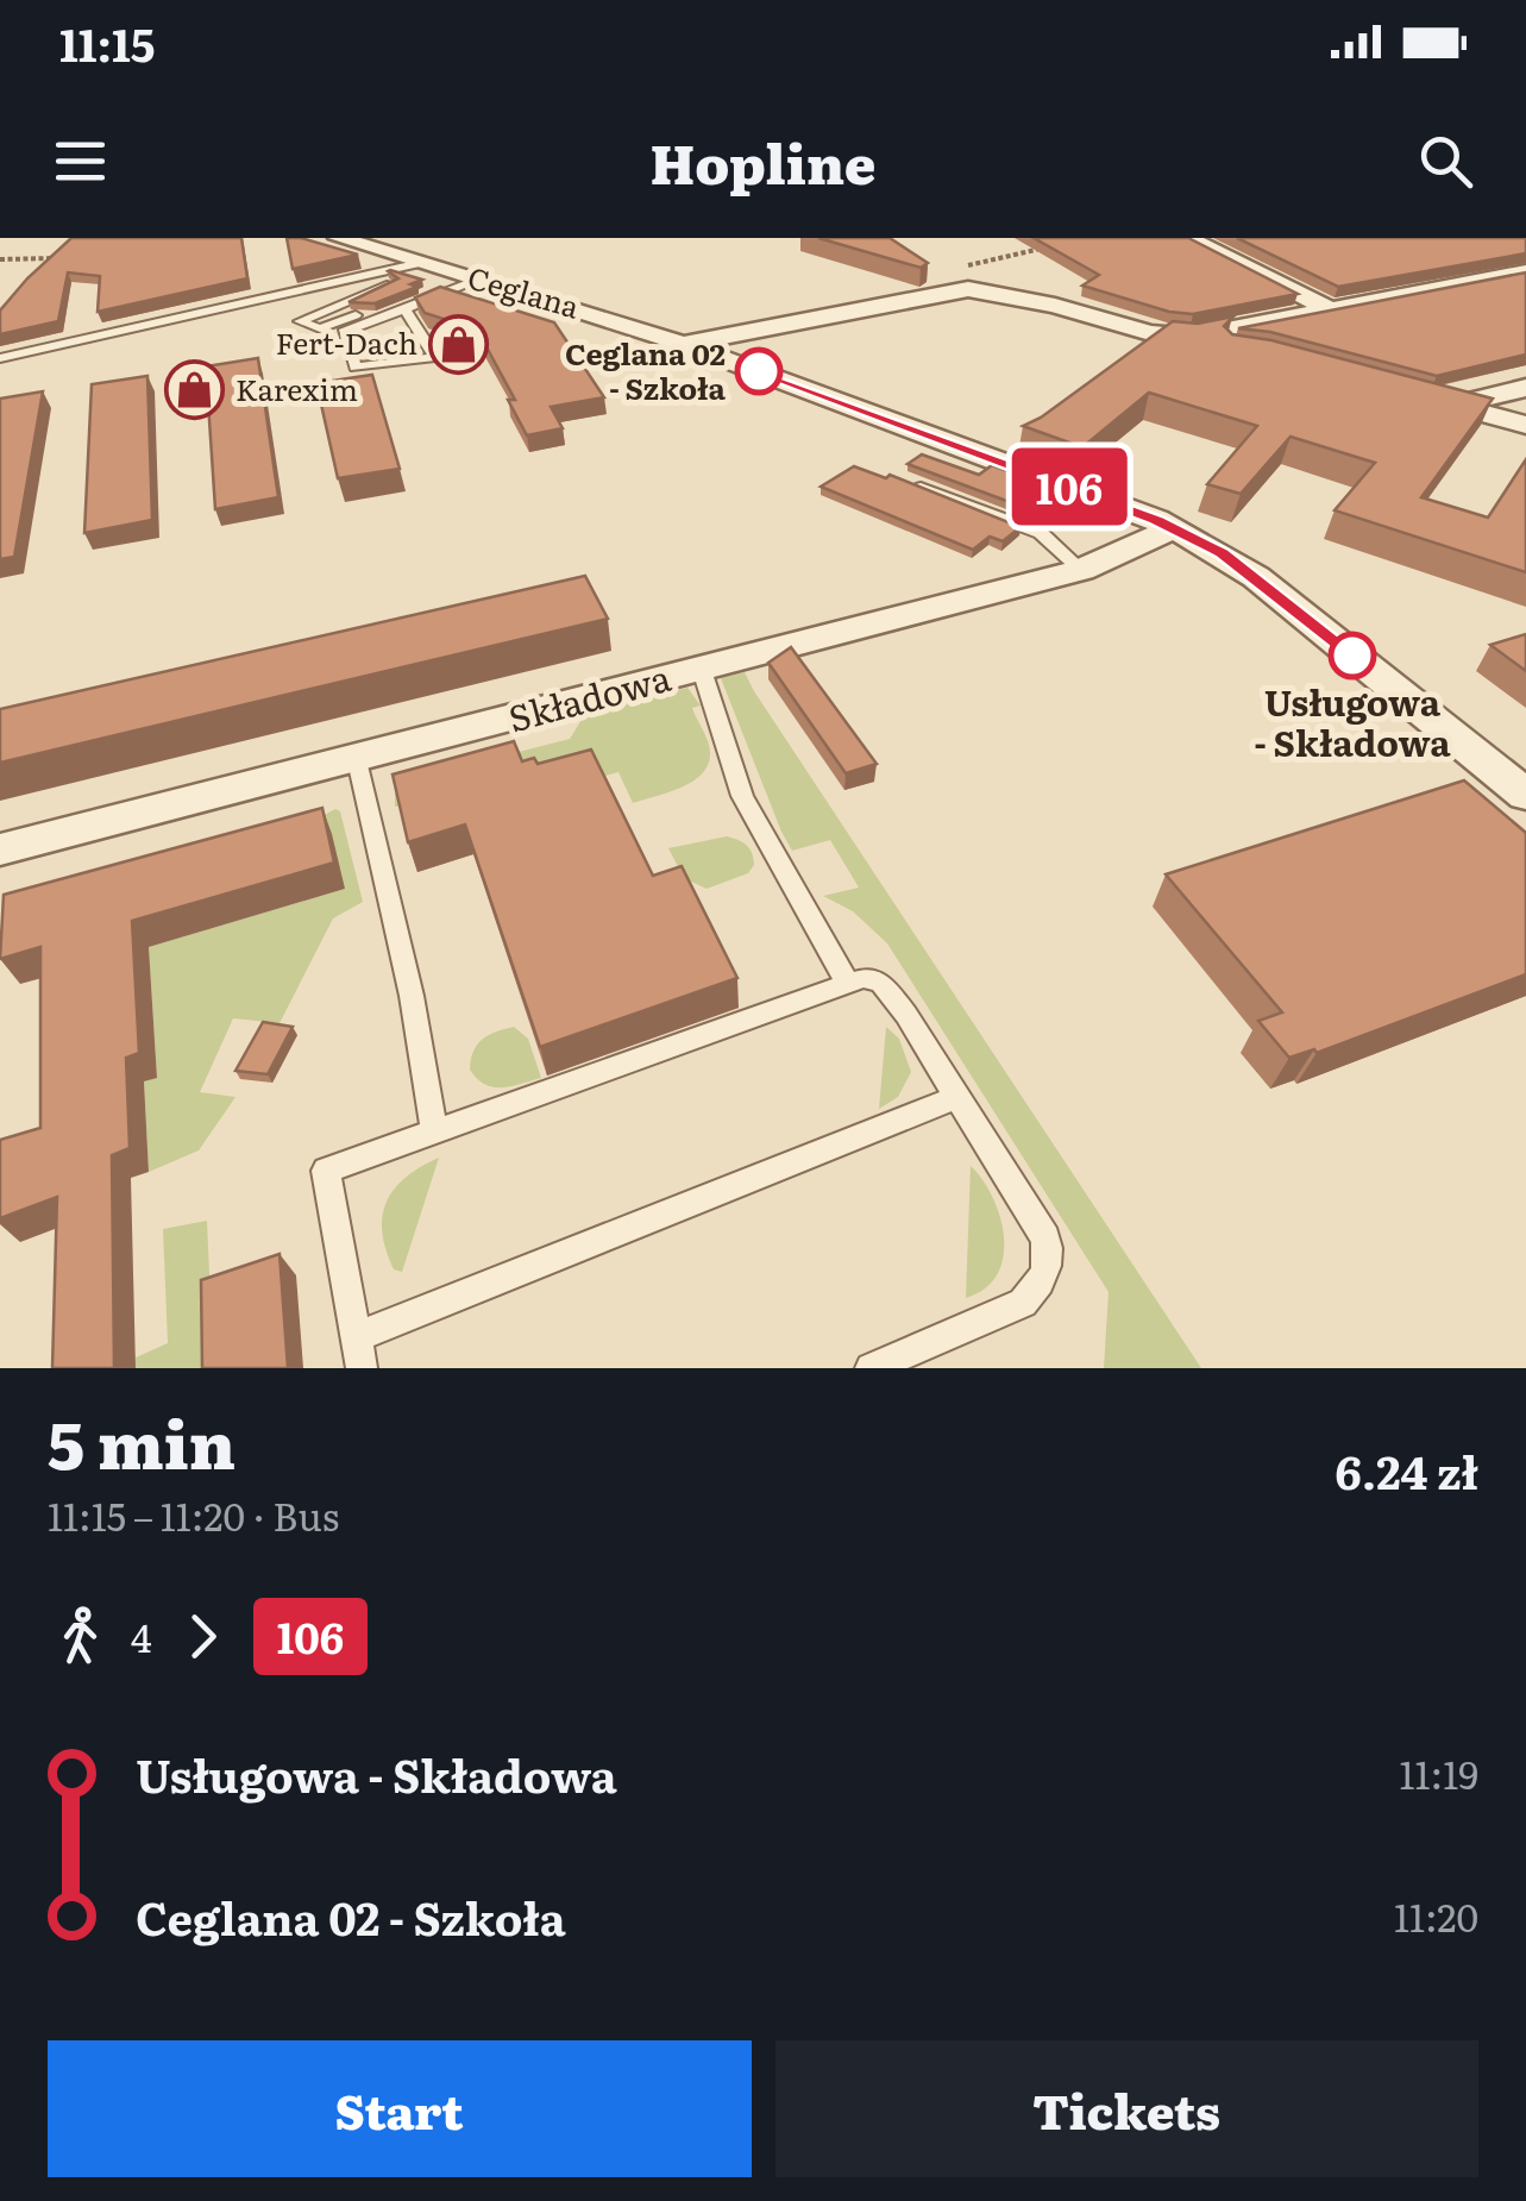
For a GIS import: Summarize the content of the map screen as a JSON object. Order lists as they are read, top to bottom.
{
  "streets": {
    "street": ["Ceglana", "Składowa"]
  },
  "crossings": [
    ["Ceglana", "Składowa"]
  ],
  "places": {
    "shop": ["Fert-Dach", "Karexim"],
    "other": ["Ceglana 02 - Szkoła", "Usługowa - Składowa"]
  },
  "lines": ["bus line 106"],
  "page": {
    "status": "11:15",
    "header": "Hopline",
    "on_map": "106",
    "heading": ["5 min", "11:15 – 11:20 · Bus", "6.24 zł"],
    "legs": ["4", "106"],
    "list": [
      {
        "name": "Usługowa - Składowa",
        "value": "11:19"
      },
      {
        "name": "Ceglana 02 - Szkoła",
        "value": "11:20"
      }
    ],
    "buttons": ["Start", "Tickets"]
  }
}
